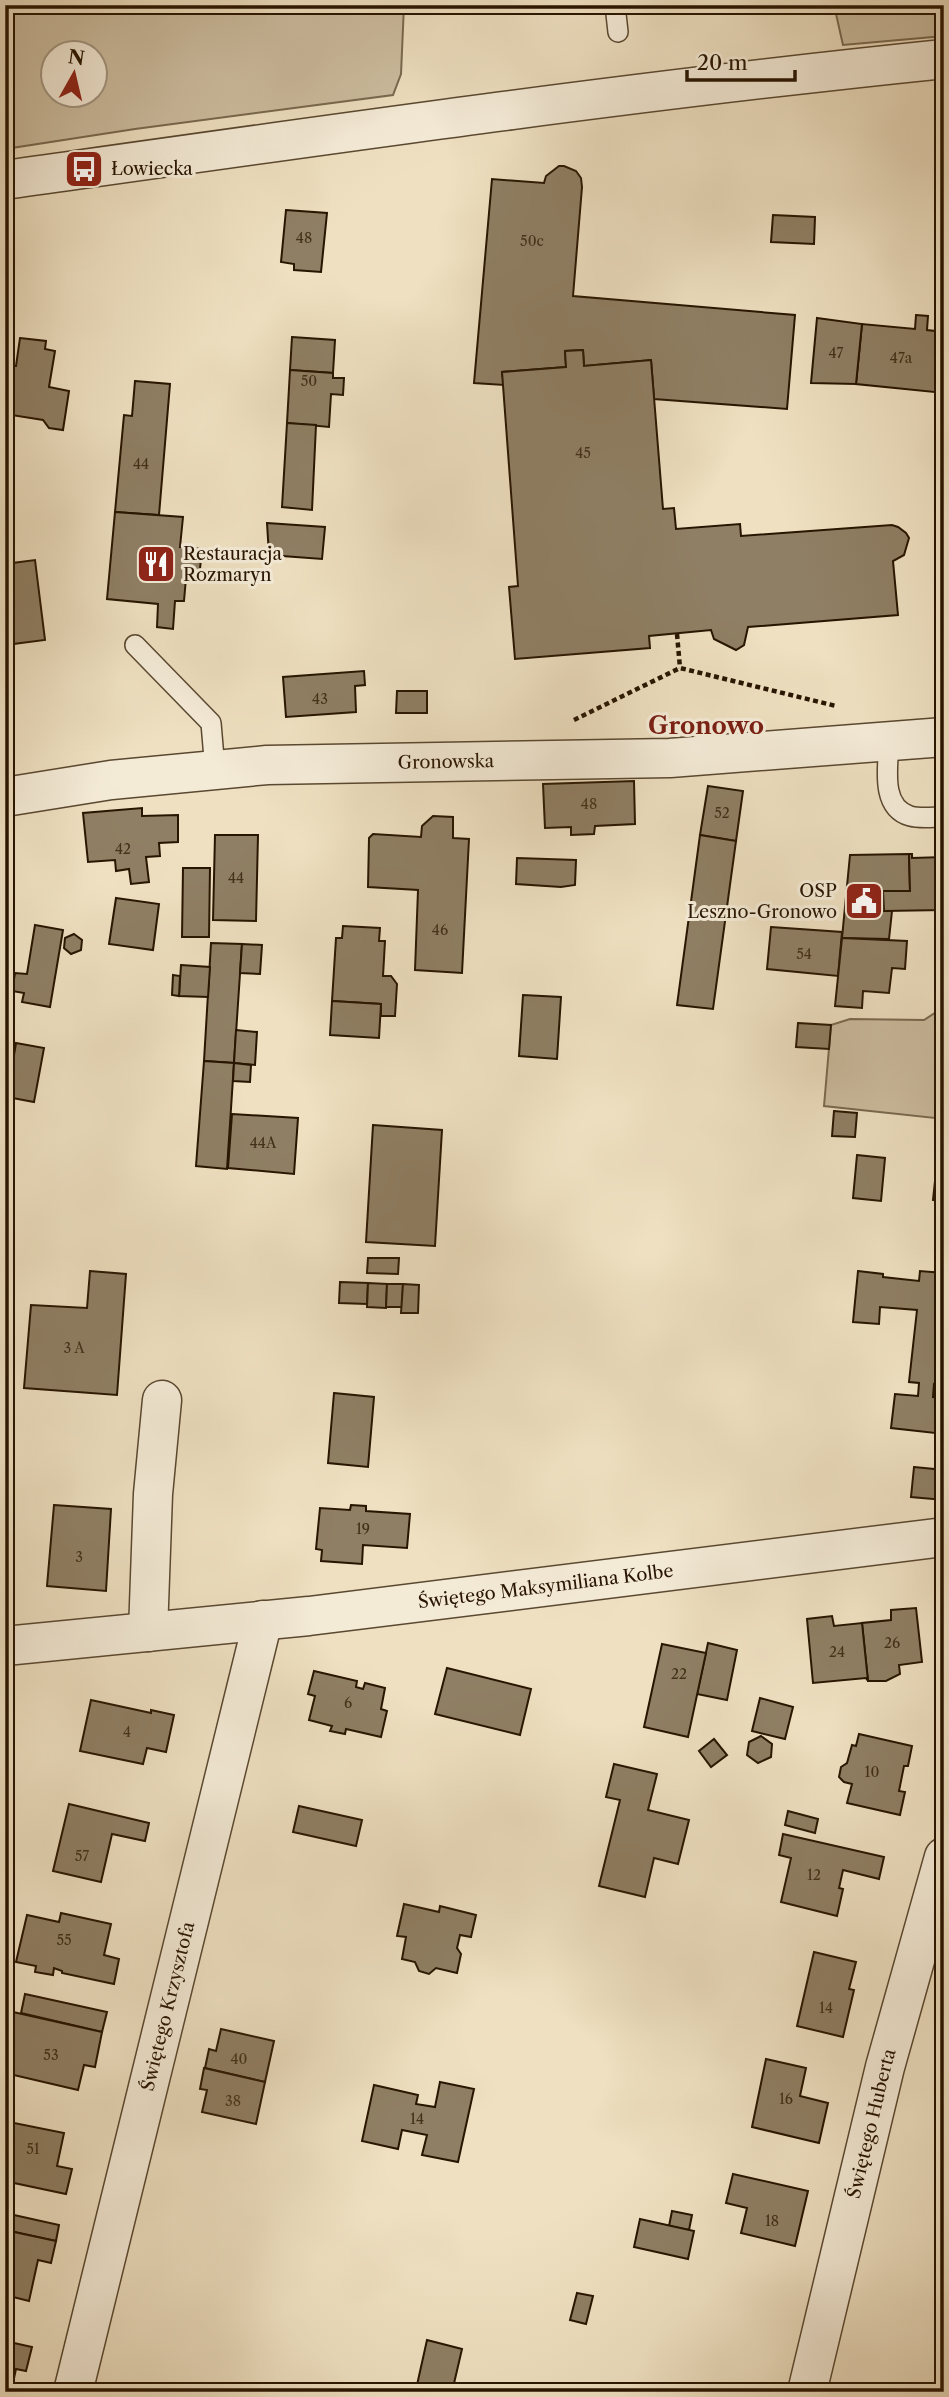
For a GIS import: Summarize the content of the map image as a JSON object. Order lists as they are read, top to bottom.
{
  "streets": {
    "street": [
      "Gronowska",
      "Świętego Maksymiliana Kolbe",
      "Świętego Krzysztofa",
      "Świętego Huberta"
    ]
  },
  "crossings": [
    ["Świętego Maksymiliana Kolbe", "Świętego Krzysztofa"]
  ],
  "districts": ["Gronowo"],
  "places": {
    "bus stop": ["Łowiecka"],
    "restaurant": ["Restauracja Rozmaryn"],
    "public building": ["OSP Leszno-Gronowo"]
  },
  "house_numbers": [
    "48",
    "50c",
    "47",
    "47a",
    "50",
    "45",
    "44",
    "43",
    "48",
    "52",
    "42",
    "44",
    "46",
    "54",
    "44A",
    "3 A",
    "19",
    "3",
    "26",
    "24",
    "22",
    "6",
    "4",
    "10",
    "57",
    "12",
    "55",
    "14",
    "53",
    "40",
    "16",
    "38",
    "14",
    "51",
    "18"
  ],
  "scale_bar": "20 m",
  "north": "top"
}
